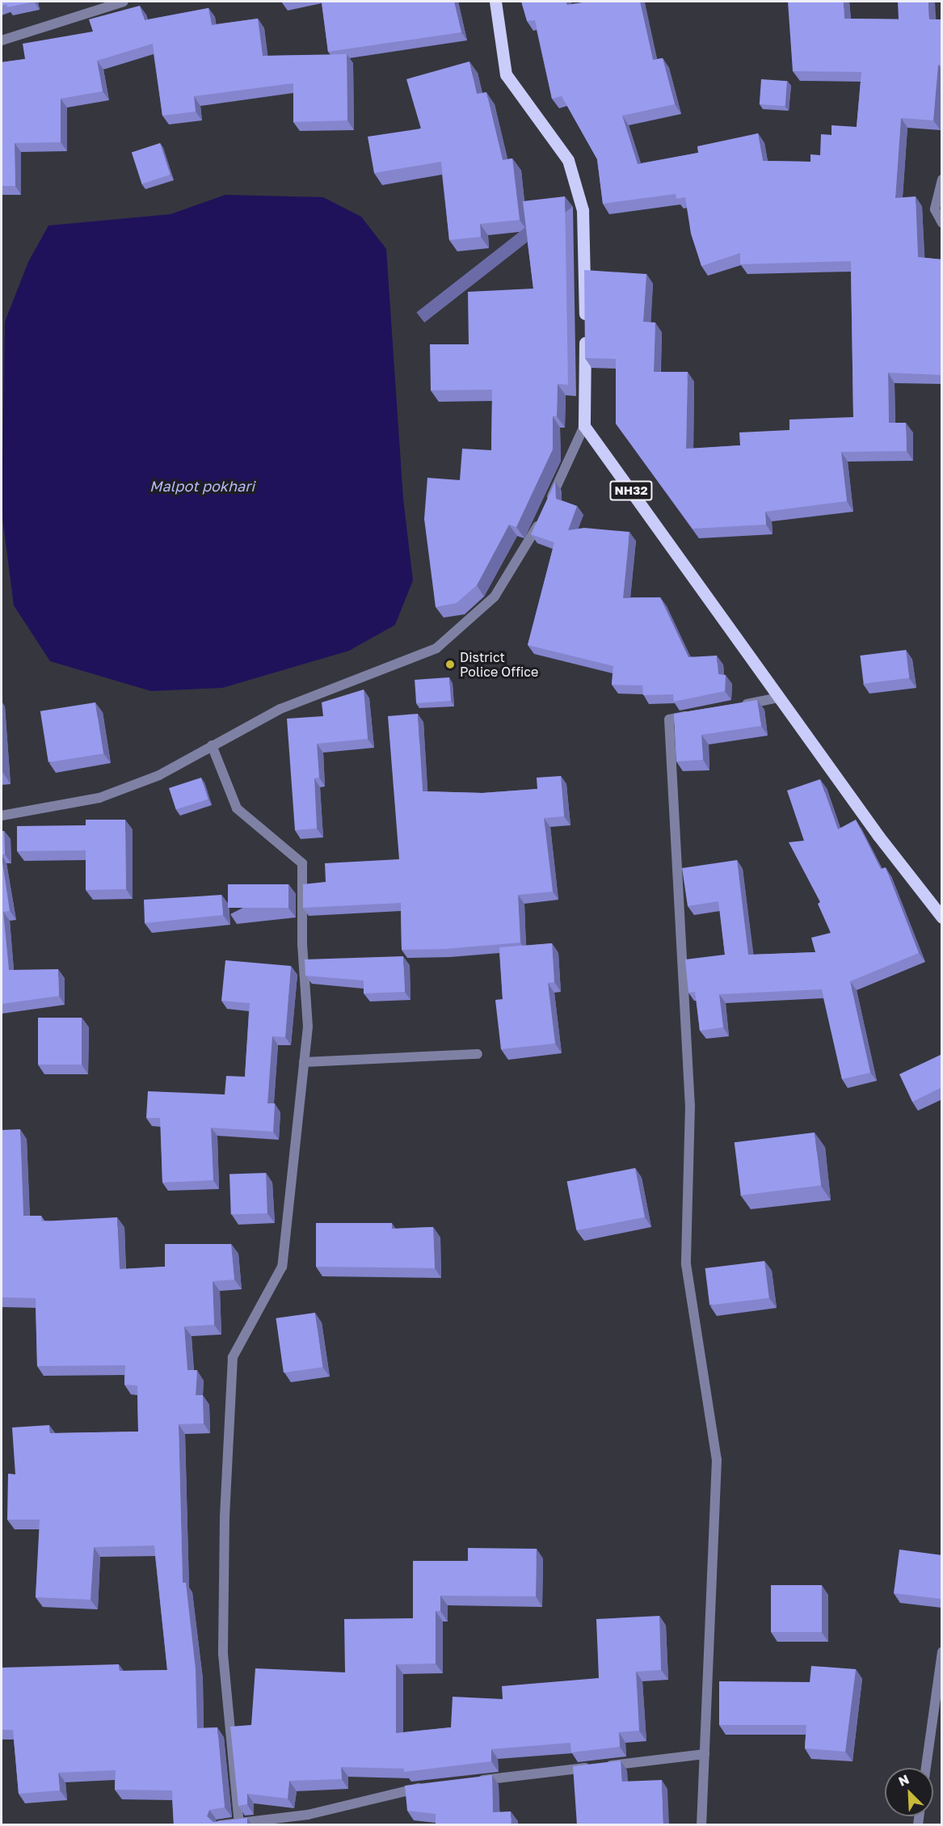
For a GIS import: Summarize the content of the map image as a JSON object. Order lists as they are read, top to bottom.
{
  "streets": {
    "main road": ["NH32"]
  },
  "water": ["Malpot pokhari"],
  "places": ["District Police Office"],
  "north": "top left"
}
